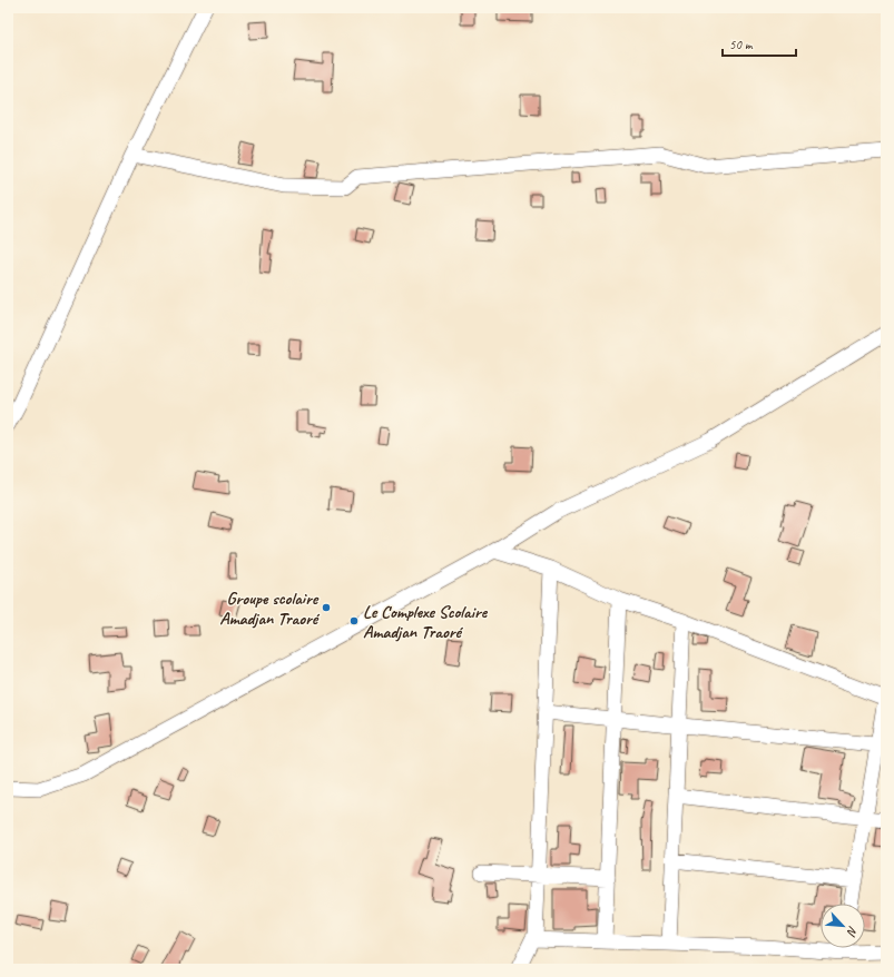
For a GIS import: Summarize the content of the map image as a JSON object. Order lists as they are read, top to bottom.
{
  "places": ["Groupe scolaire Amadjan Traoré", "Le Complexe Scolaire Amadjan Traoré"],
  "scale_bar": "50 m",
  "north": "bottom right"
}
